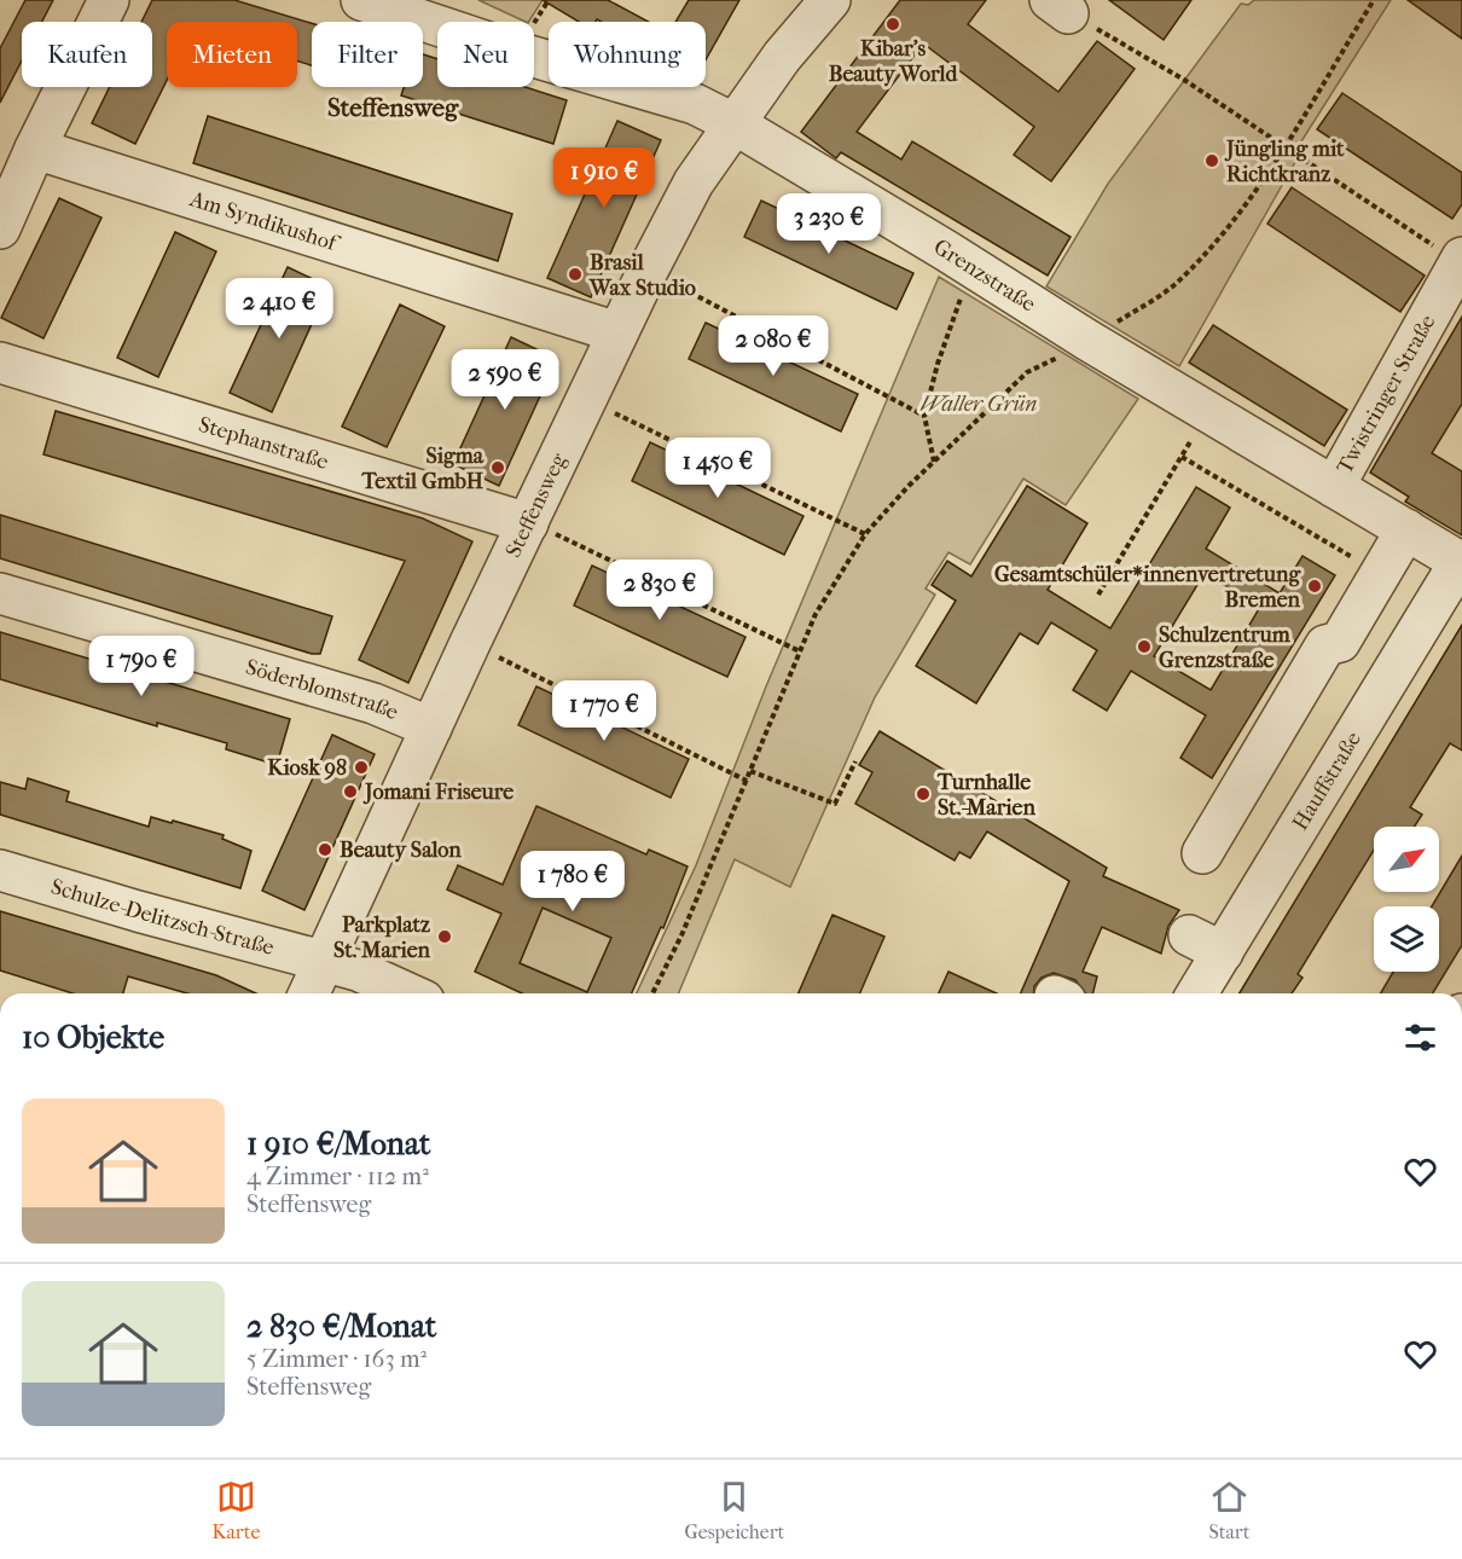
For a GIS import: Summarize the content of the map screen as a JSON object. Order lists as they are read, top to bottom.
{
  "streets": {
    "street": [
      "Am Syndikushof",
      "Grenzstraße",
      "Twistringer Straße",
      "Stephanstraße",
      "Steffensweg",
      "Söderblomstraße",
      "Hauffstraße",
      "Schulze-Delitzsch-Straße"
    ]
  },
  "crossings": [
    ["Am Syndikushof", "Steffensweg"],
    ["Grenzstraße", "Twistringer Straße"],
    ["Grenzstraße", "Steffensweg"],
    ["Grenzstraße", "Hauffstraße"],
    ["Stephanstraße", "Steffensweg"],
    ["Steffensweg", "Söderblomstraße"],
    ["Steffensweg", "Schulze-Delitzsch-Straße"]
  ],
  "districts": ["Steffensweg"],
  "parks": ["Waller Grün"],
  "places": [
    "Kibar's Beauty World",
    "Jüngling mit Richtkranz",
    "Brasil Wax Studio",
    "Sigma Textil GmbH",
    "Gesamtschüler*innenvertretung Bremen",
    "Schulzentrum Grenzstraße",
    "Kiosk 98",
    "Jomani Friseure",
    "Turnhalle St.-Marien",
    "Beauty Salon",
    "Parkplatz St. Marien"
  ],
  "north": "top right",
  "page": {
    "chip": [
      "Kaufen",
      "Mieten",
      "Filter",
      "Neu",
      "Wohnung"
    ],
    "price": [
      "1 910 €",
      "3 230 €",
      "2 410 €",
      "2 080 €",
      "2 590 €",
      "1 450 €",
      "2 830 €",
      "1 790 €",
      "1 770 €",
      "1 780 €"
    ],
    "heading": "10 Objekte",
    "list": [
      {
        "name": "1 910 €/Monat",
        "note": "4 Zimmer · 112 m² · Steffensweg"
      },
      {
        "name": "2 830 €/Monat",
        "note": "5 Zimmer · 163 m² · Steffensweg"
      }
    ],
    "tabs": ["Karte", "Gespeichert", "Start"]
  }
}
